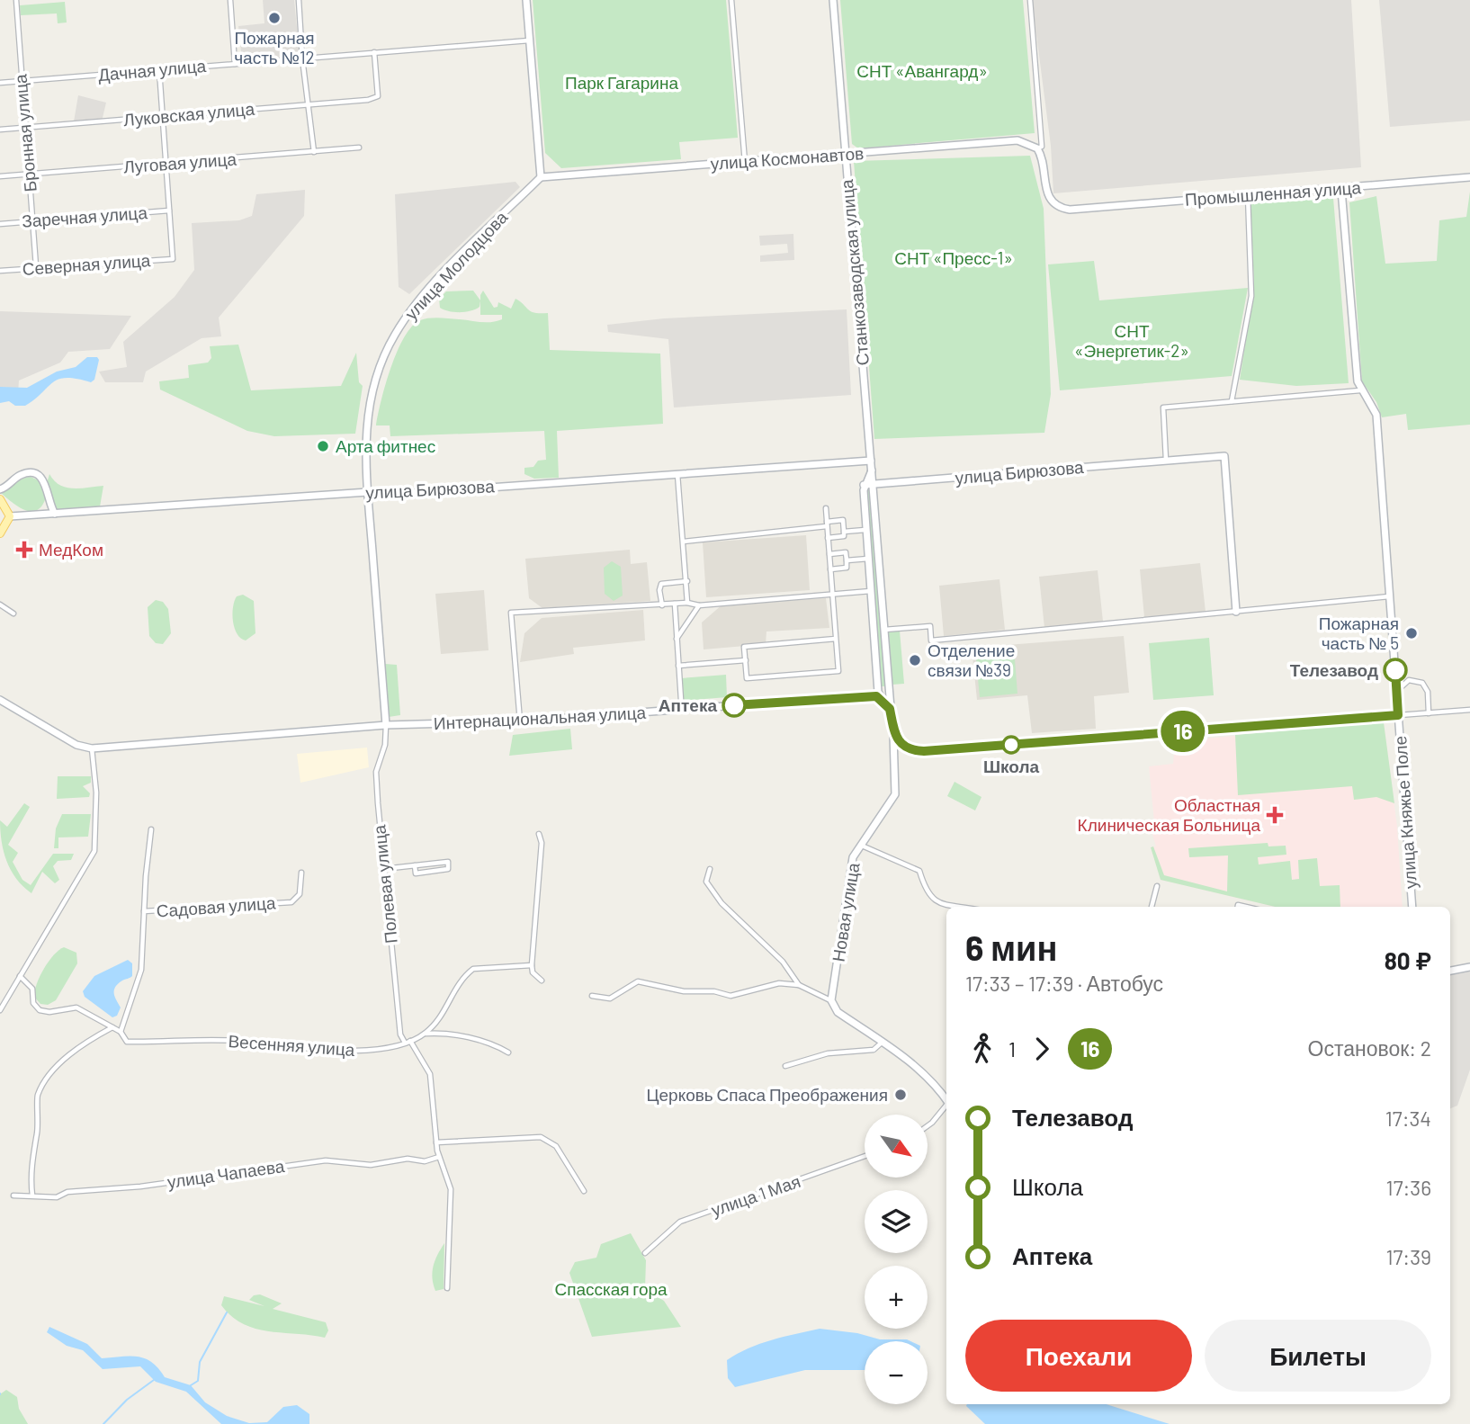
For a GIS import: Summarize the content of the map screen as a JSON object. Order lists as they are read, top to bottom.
{
  "streets": {
    "street": [
      "Дачная улица",
      "Луковская улица",
      "Бронная улица",
      "улица Космонавтов",
      "Луговая улица",
      "Промышленная улица",
      "Заречная улица",
      "Северная улица",
      "улица Молодцова",
      "Станкозаводская улица",
      "улица Бирюзова",
      "Интернациональная улица",
      "улица Княжье Поле",
      "Полевая улица",
      "Садовая улица",
      "Новая улица",
      "Весенняя улица",
      "улица Чапаева",
      "улица 1 Мая"
    ]
  },
  "crossings": [
    ["Дачная улица", "Луковская улица"],
    ["Дачная улица", "Бронная улица"],
    ["Луковская улица", "Бронная улица"],
    ["Бронная улица", "Луговая улица"],
    ["Бронная улица", "Заречная улица"],
    ["Бронная улица", "Северная улица"],
    ["улица Космонавтов", "Промышленная улица"],
    ["улица Космонавтов", "улица Молодцова"],
    ["улица Космонавтов", "Станкозаводская улица"],
    ["Заречная улица", "Северная улица"],
    ["улица Молодцова", "улица Бирюзова"],
    ["улица Молодцова", "Интернациональная улица"],
    ["улица Молодцова", "Полевая улица"],
    ["Станкозаводская улица", "улица Бирюзова"],
    ["Интернациональная улица", "Полевая улица"],
    ["Полевая улица", "Весенняя улица"]
  ],
  "parks": [
    "СНТ «Авангард»",
    "Парк Гагарина",
    "СНТ «Пресс-1»",
    "СНТ «Энергетик-2»",
    "Спасская гора"
  ],
  "places": {
    "other": [
      "Пожарная часть №12",
      "Арта фитнес",
      "Пожарная часть № 5",
      "Отделение связи №39",
      "Телезавод",
      "Аптека",
      "Школа",
      "Церковь Спаса Преображения"
    ],
    "health": ["МедКом", "Областная Клиническая Больница"]
  },
  "lines": ["bus line 16"],
  "north": "bottom right",
  "page": {
    "on_map": "16",
    "heading": ["6 мин", "17:33 – 17:39 · Автобус", "80 ₽"],
    "legs": ["1", "16", "Остановок: 2"],
    "list": [
      {
        "name": "Телезавод",
        "value": "17:34"
      },
      {
        "name": "Школа",
        "value": "17:36"
      },
      {
        "name": "Аптека",
        "value": "17:39"
      }
    ],
    "map_buttons": ["+", "−"],
    "buttons": ["Поехали", "Билеты"]
  }
}
